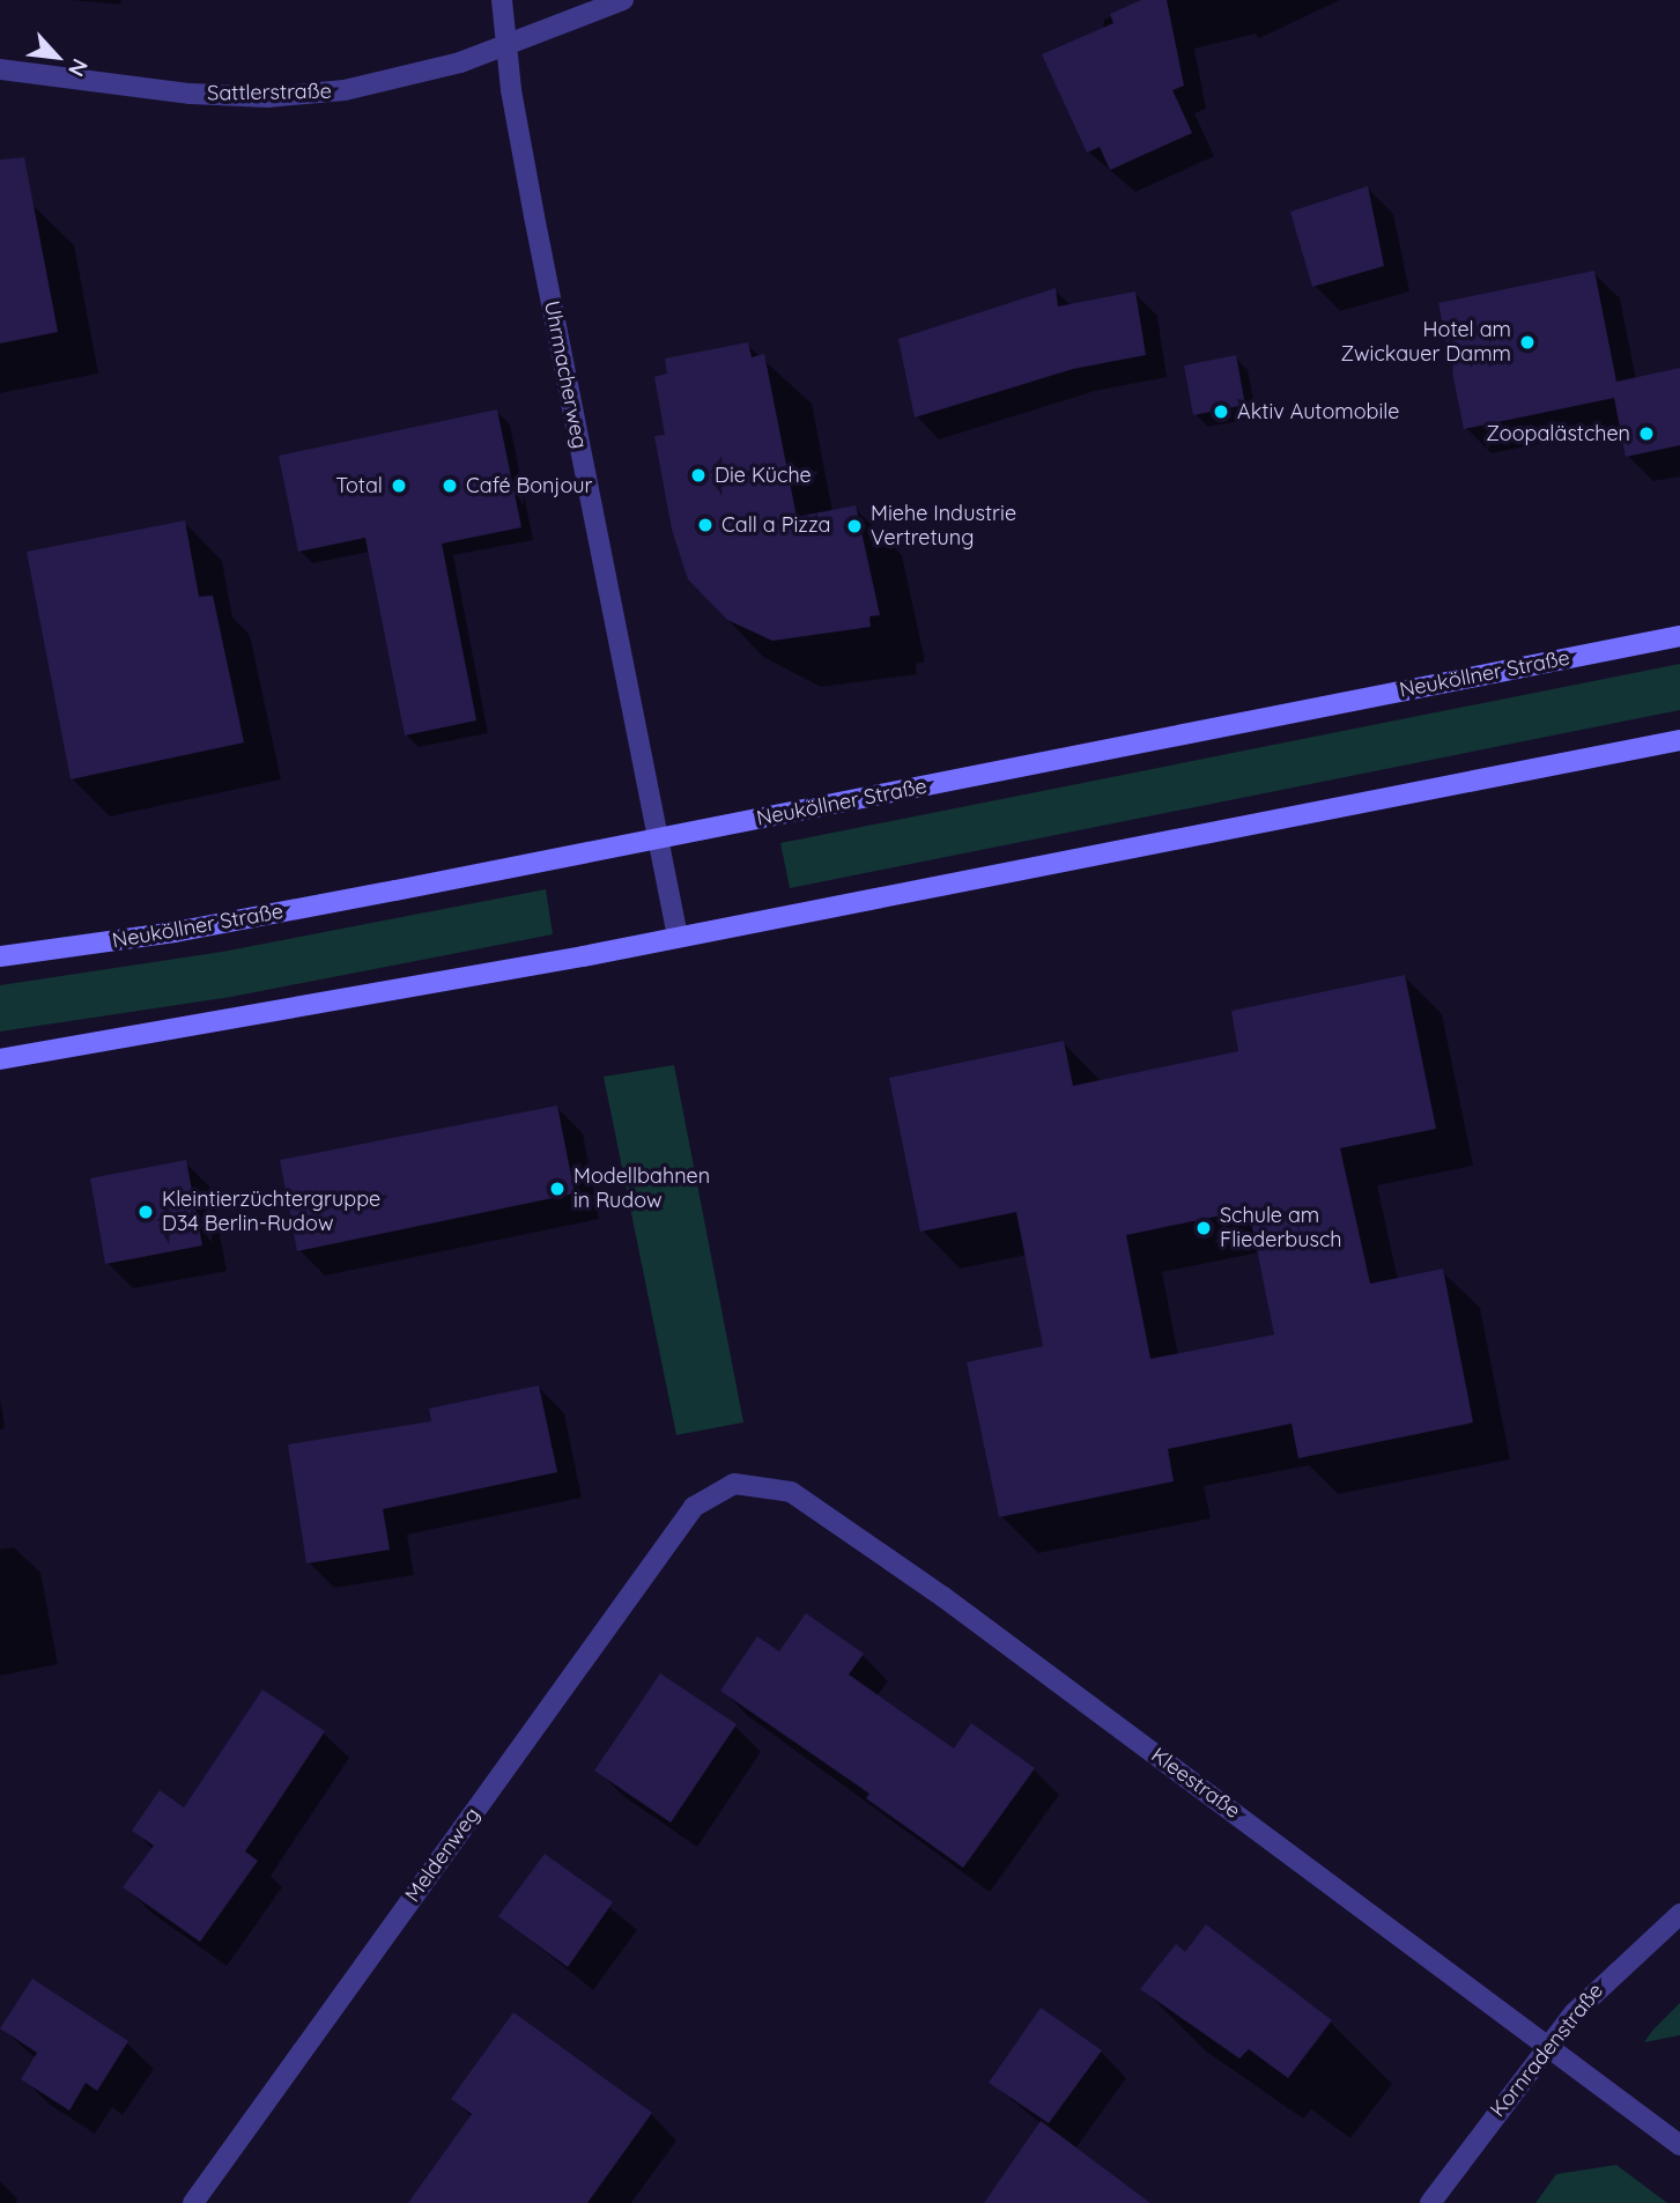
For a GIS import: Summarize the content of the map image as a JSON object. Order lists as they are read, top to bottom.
{
  "streets": {
    "main road": ["Neuköllner Straße"],
    "street": [
      "Sattlerstraße",
      "Uhrmacherweg",
      "Kleestraße",
      "Meldenweg",
      "Kornradenstraße"
    ]
  },
  "crossings": [
    ["Sattlerstraße", "Uhrmacherweg"],
    ["Uhrmacherweg", "Neuköllner Straße"],
    ["Kleestraße", "Meldenweg"],
    ["Kleestraße", "Kornradenstraße"]
  ],
  "places": [
    "Hotel am Zwickauer Damm",
    "Aktiv Automobile",
    "Zoopalästchen",
    "Die Küche",
    "Total",
    "Café Bonjour",
    "Call a Pizza",
    "Miehe Industrie Vertretung",
    "Modellbahnen in Rudow",
    "Kleintierzüchtergruppe D34 Berlin-Rudow",
    "Schule am Fliederbusch"
  ],
  "north": "bottom right"
}
